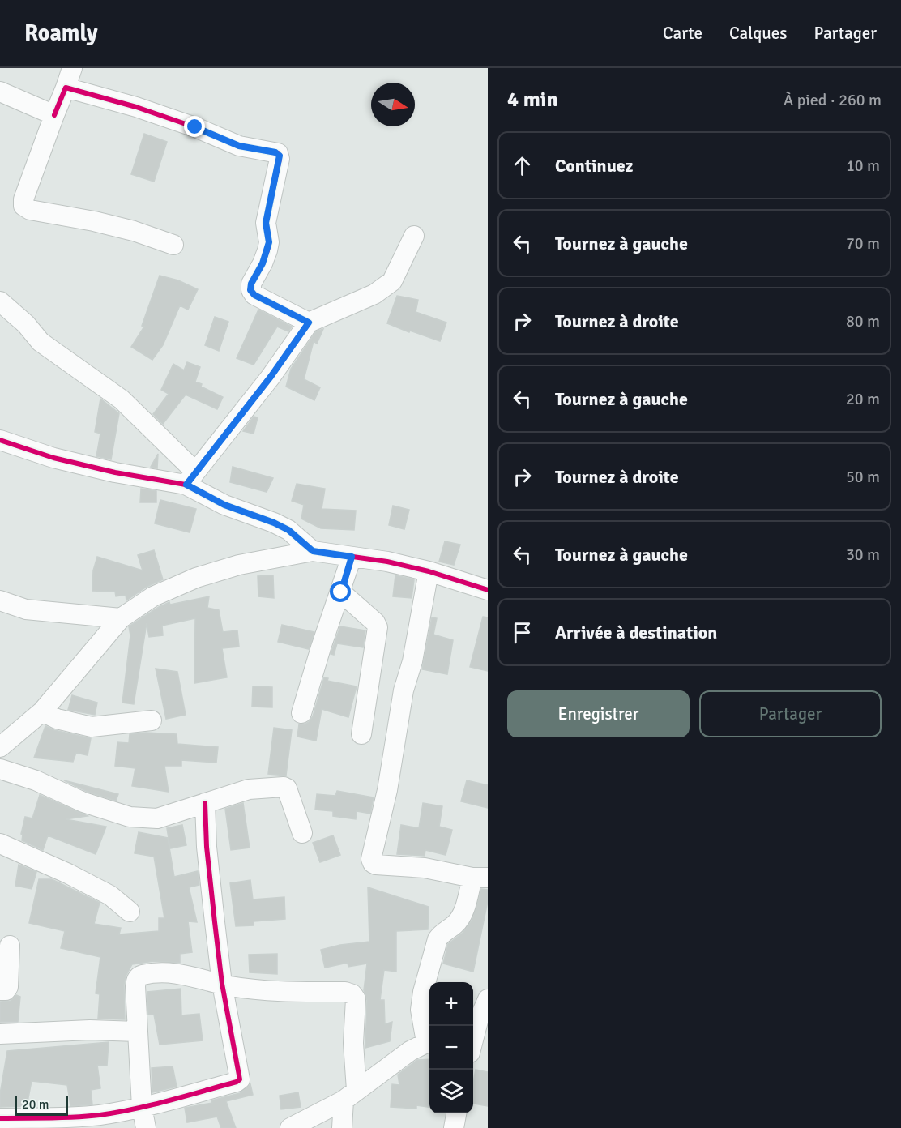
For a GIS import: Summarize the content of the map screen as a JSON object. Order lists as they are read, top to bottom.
{
  "scale_bar": "20 m",
  "north": "right",
  "page": {
    "header": "Roamly",
    "nav": ["Carte", "Calques", "Partager"],
    "heading": ["4 min", "À pied · 260 m"],
    "list": [
      ["Continuez", "10 m"],
      ["Tournez à gauche", "70 m"],
      ["Tournez à droite", "80 m"],
      ["Tournez à gauche", "20 m"],
      ["Tournez à droite", "50 m"],
      ["Tournez à gauche", "30 m"],
      "Arrivée à destination"
    ],
    "buttons": ["Enregistrer", "Partager"],
    "map_buttons": ["+", "−"],
    "scale": "20 m"
  }
}
